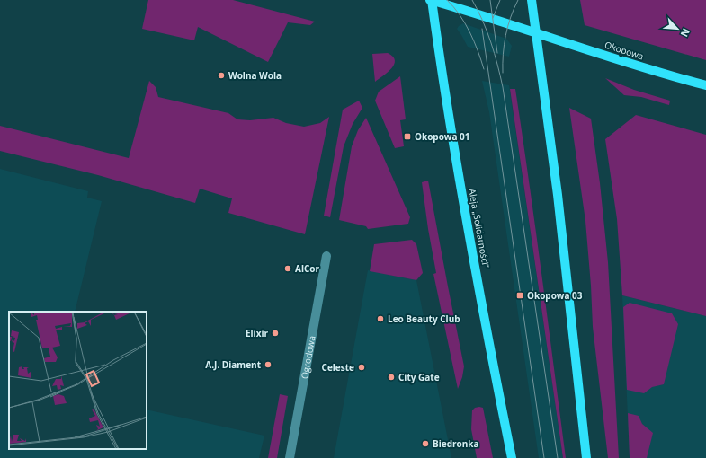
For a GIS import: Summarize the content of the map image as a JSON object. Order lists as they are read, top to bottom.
{
  "streets": {
    "main road": ["Okopowa", "Aleja „Solidarności”"],
    "street": ["Ogrodowa"]
  },
  "crossings": [
    ["Okopowa", "Aleja „Solidarności”"]
  ],
  "places": {
    "other": [
      "Wolna Wola",
      "AlCor",
      "Leo Beauty Club",
      "Elixir",
      "A.J. Diament",
      "Celeste",
      "City Gate",
      "Biedronka"
    ],
    "transit": ["Okopowa 01", "Okopowa 03"]
  },
  "north": "bottom right"
}
